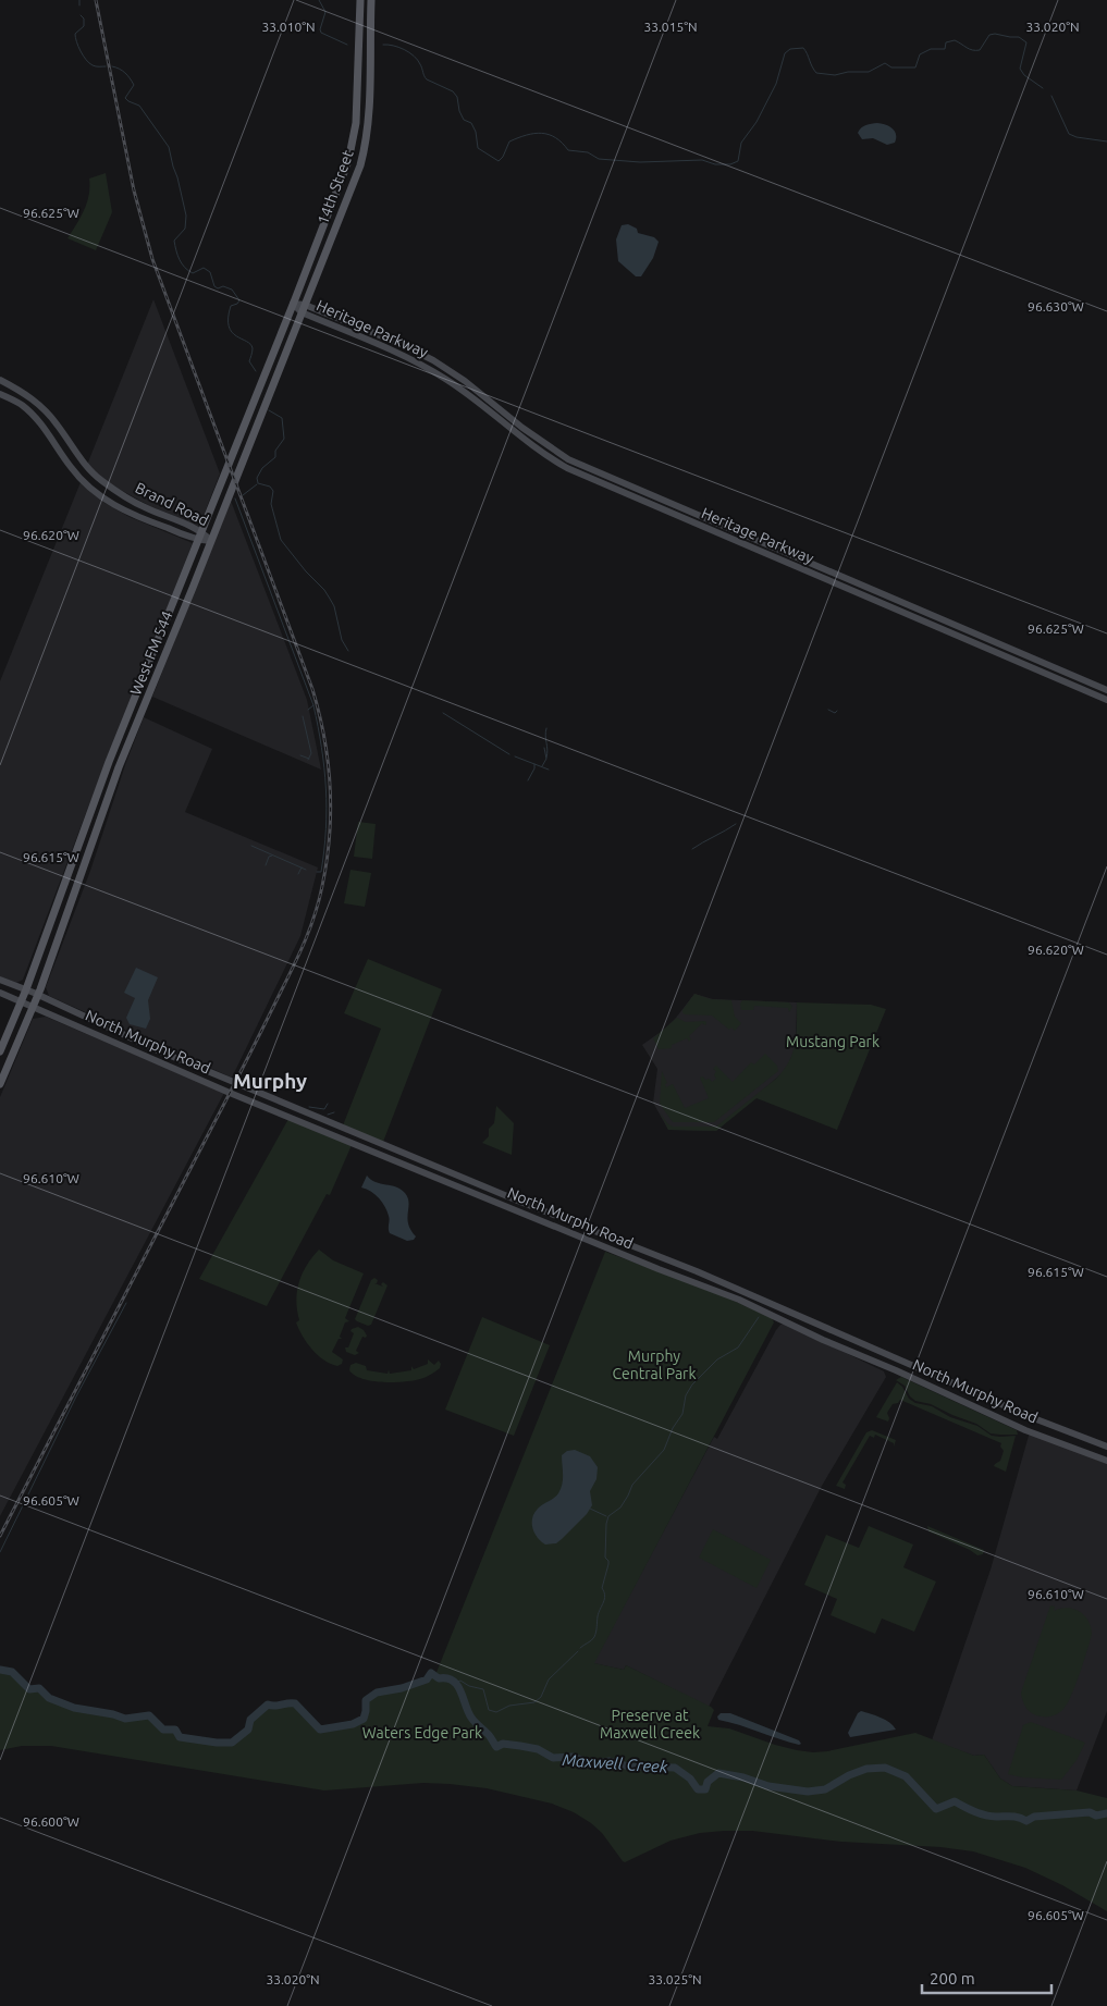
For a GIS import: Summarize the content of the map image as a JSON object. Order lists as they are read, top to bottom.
{
  "streets": {
    "main road": [
      "14th Street",
      "Heritage Parkway",
      "Brand Road",
      "West FM 544",
      "North Murphy Road"
    ]
  },
  "crossings": [
    ["14th Street", "Heritage Parkway"],
    ["14th Street", "West FM 544"],
    ["Heritage Parkway", "West FM 544"],
    ["Brand Road", "West FM 544"],
    ["West FM 544", "North Murphy Road"]
  ],
  "districts": ["Murphy"],
  "water": ["Maxwell Creek"],
  "parks": [
    "Mustang Park",
    "Murphy Central Park",
    "Preserve at Maxwell Creek",
    "Waters Edge Park"
  ],
  "scale_bar": "200 m",
  "coordinates": [
    "33.010°N",
    "33.015°N",
    "33.020°N",
    "96.625°W",
    "96.630°W",
    "96.620°W",
    "96.615°W",
    "96.610°W",
    "96.605°W",
    "96.600°W",
    "33.025°N"
  ]
}
